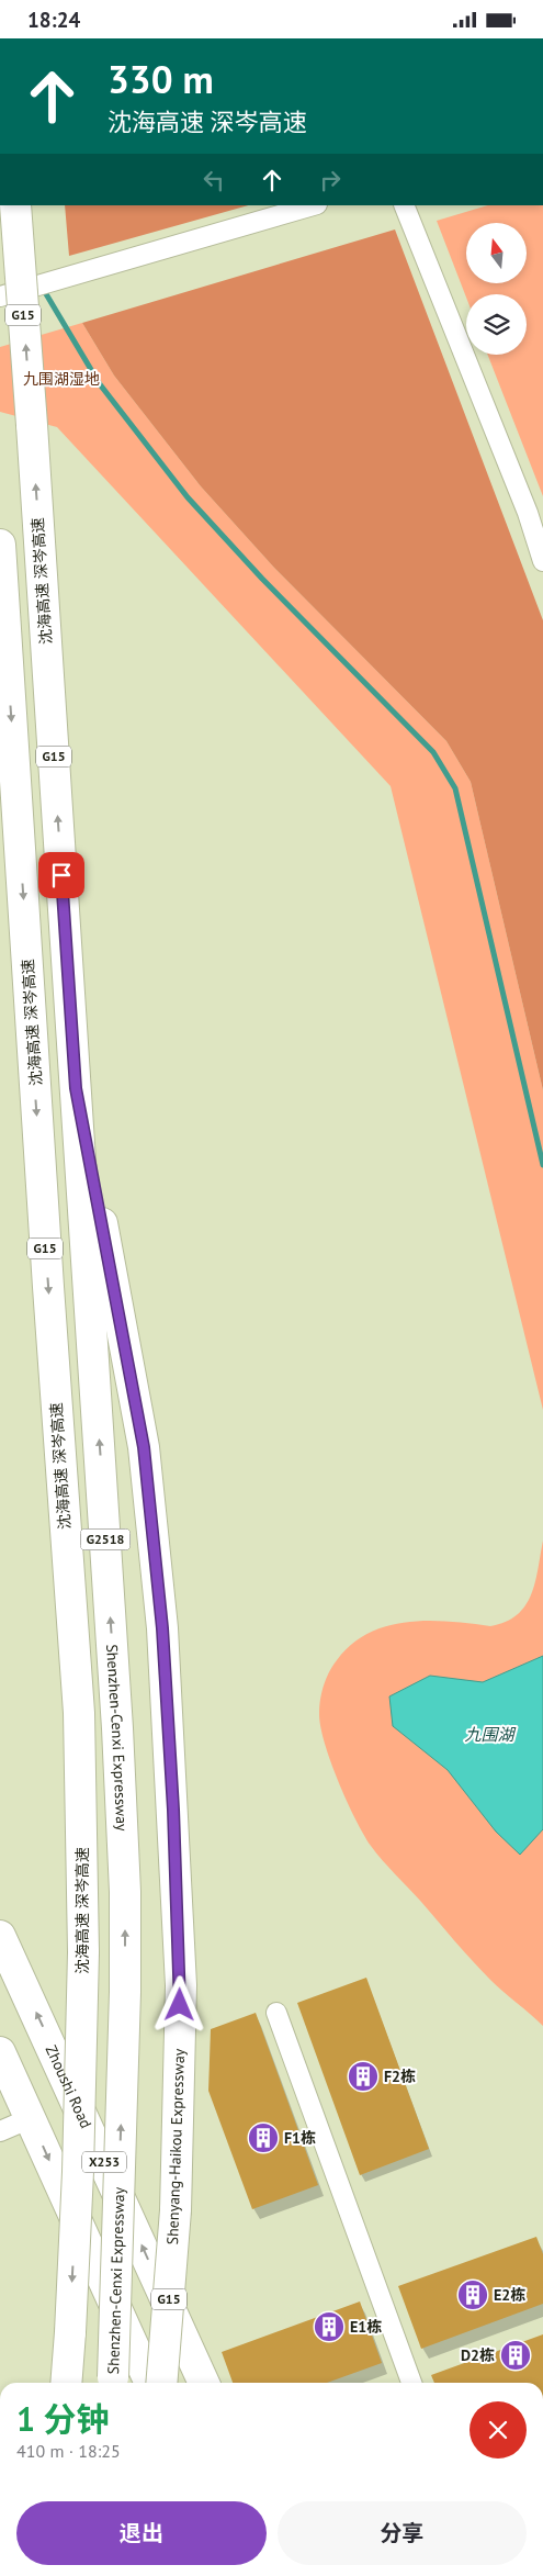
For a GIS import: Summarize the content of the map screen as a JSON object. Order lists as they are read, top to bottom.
{
  "streets": {
    "main road": [
      "G15",
      "沈海高速 深岑高速",
      "G2518",
      "Shenzhen-Cenxi Expressway",
      "Zhoushi Road",
      "Shenyang-Haikou Expressway",
      "X253"
    ]
  },
  "crossings": [
    ["沈海高速 深岑高速", "Shenzhen-Cenxi Expressway"],
    ["沈海高速 深岑高速", "Shenyang-Haikou Expressway"],
    ["Shenzhen-Cenxi Expressway", "Shenyang-Haikou Expressway"]
  ],
  "one_way": ["Shenzhen-Cenxi Expressway"],
  "water": ["九围湖"],
  "parks": ["九围湖湿地"],
  "places": {
    "building": [
      "F2栋",
      "F1栋",
      "E2栋",
      "E1栋",
      "D2栋"
    ]
  },
  "north": "top",
  "page": {
    "status": "18:24",
    "turn": ["330 m", "沈海高速 深岑高速"],
    "heading": ["1 分钟", "410 m · 18:25"],
    "buttons": ["退出", "分享"]
  }
}
